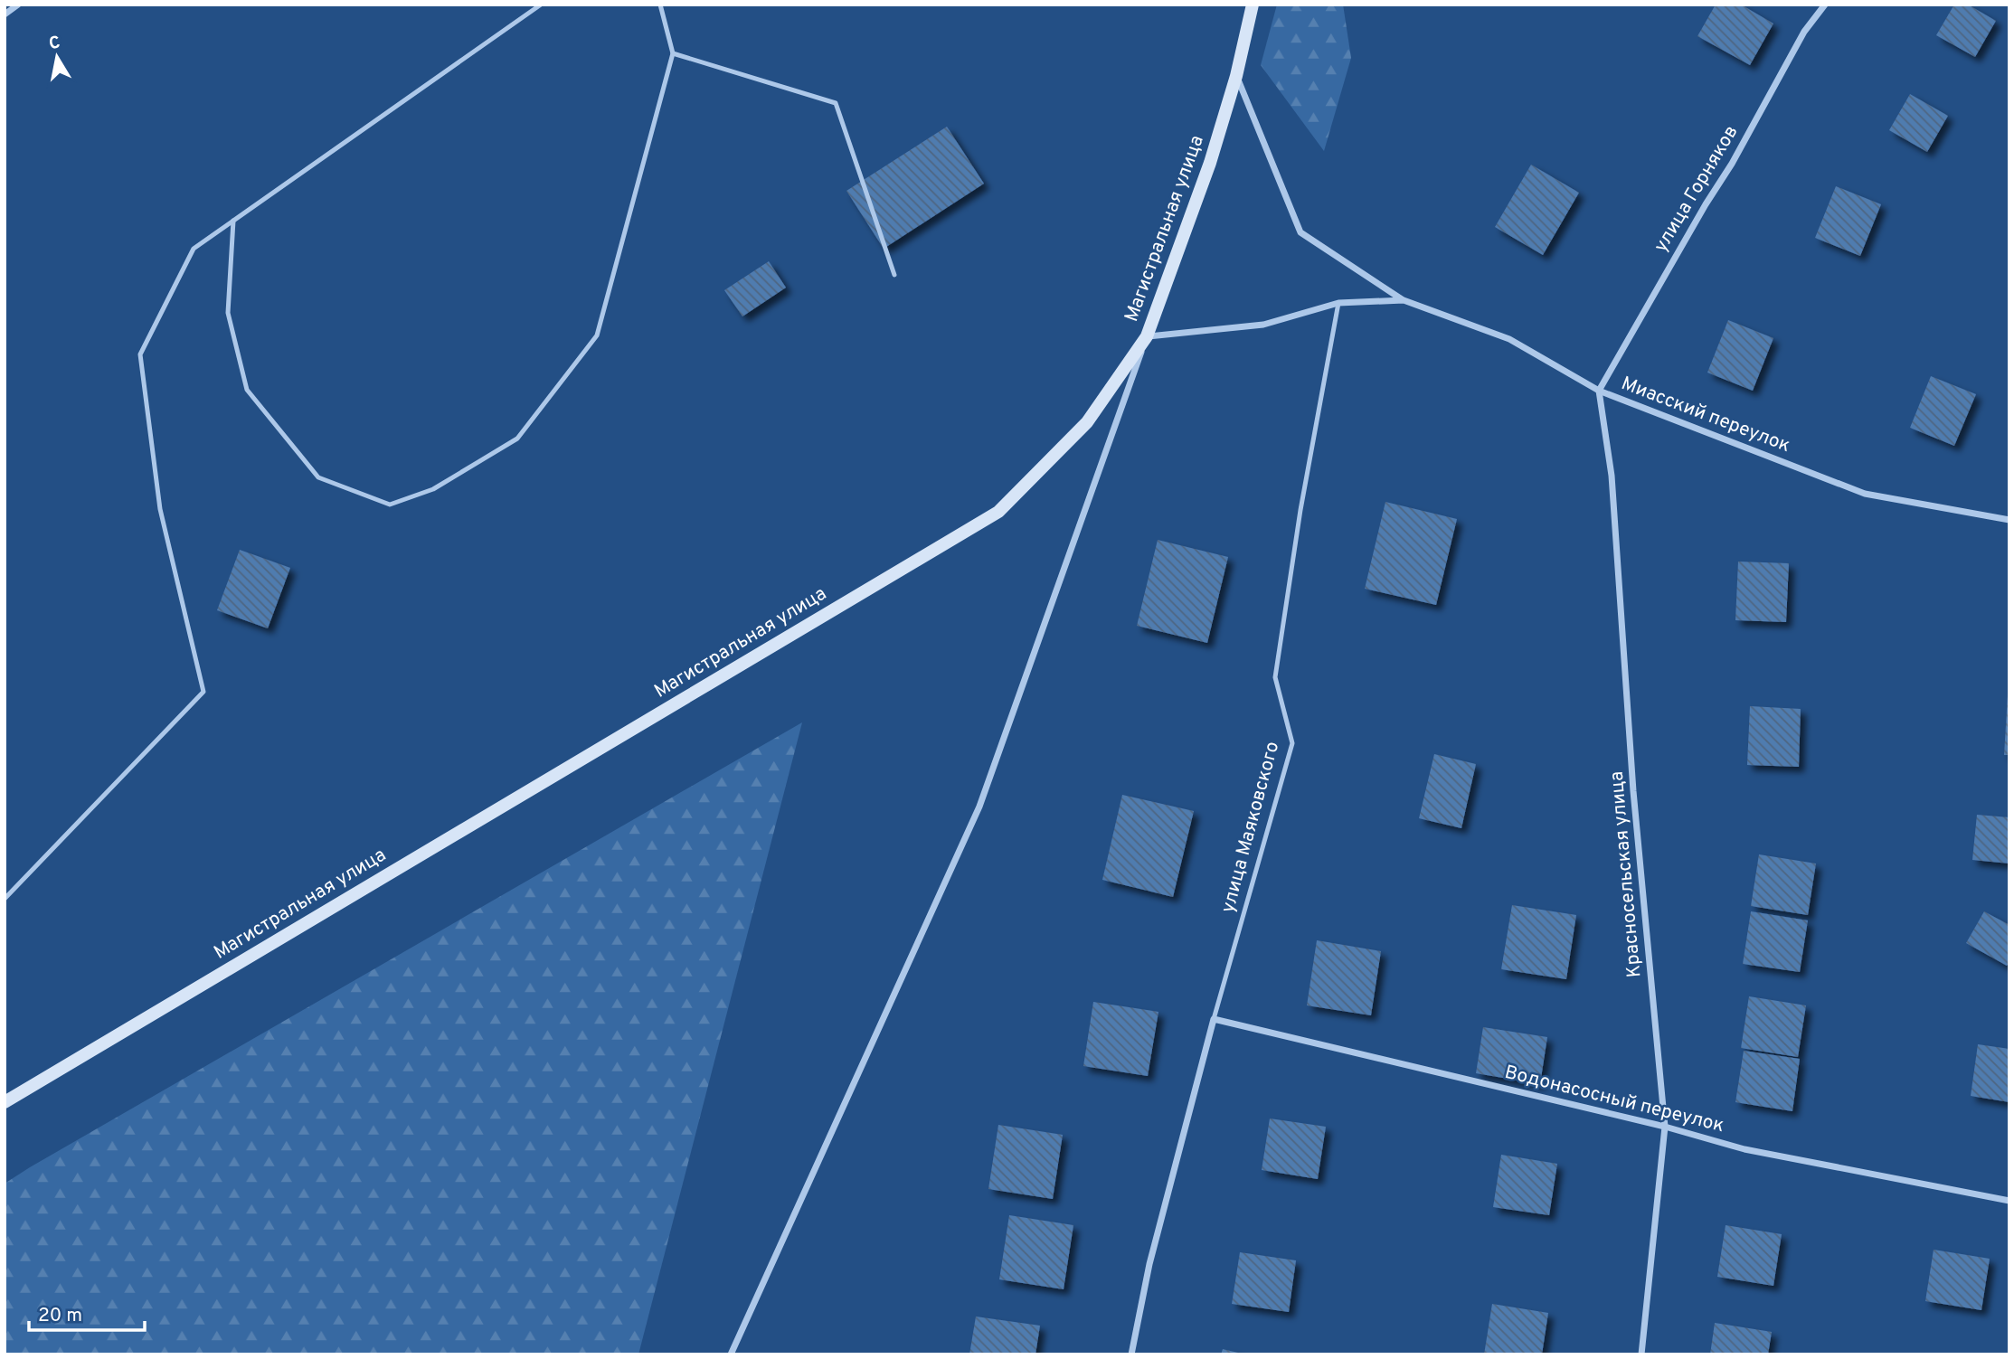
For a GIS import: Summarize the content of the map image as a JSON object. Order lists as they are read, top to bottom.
{
  "streets": {
    "street": [
      "улица Горняков",
      "Магистральная улица",
      "Миасский переулок",
      "улица Маяковского",
      "Красносельская улица",
      "Водонасосный переулок"
    ]
  },
  "crossings": [
    ["улица Горняков", "Миасский переулок"],
    ["улица Горняков", "Красносельская улица"],
    ["Магистральная улица", "Миасский переулок"],
    ["Миасский переулок", "улица Маяковского"],
    ["Миасский переулок", "Красносельская улица"],
    ["улица Маяковского", "Водонасосный переулок"],
    ["Красносельская улица", "Водонасосный переулок"]
  ],
  "scale_bar": "20 m",
  "north": "top"
}
